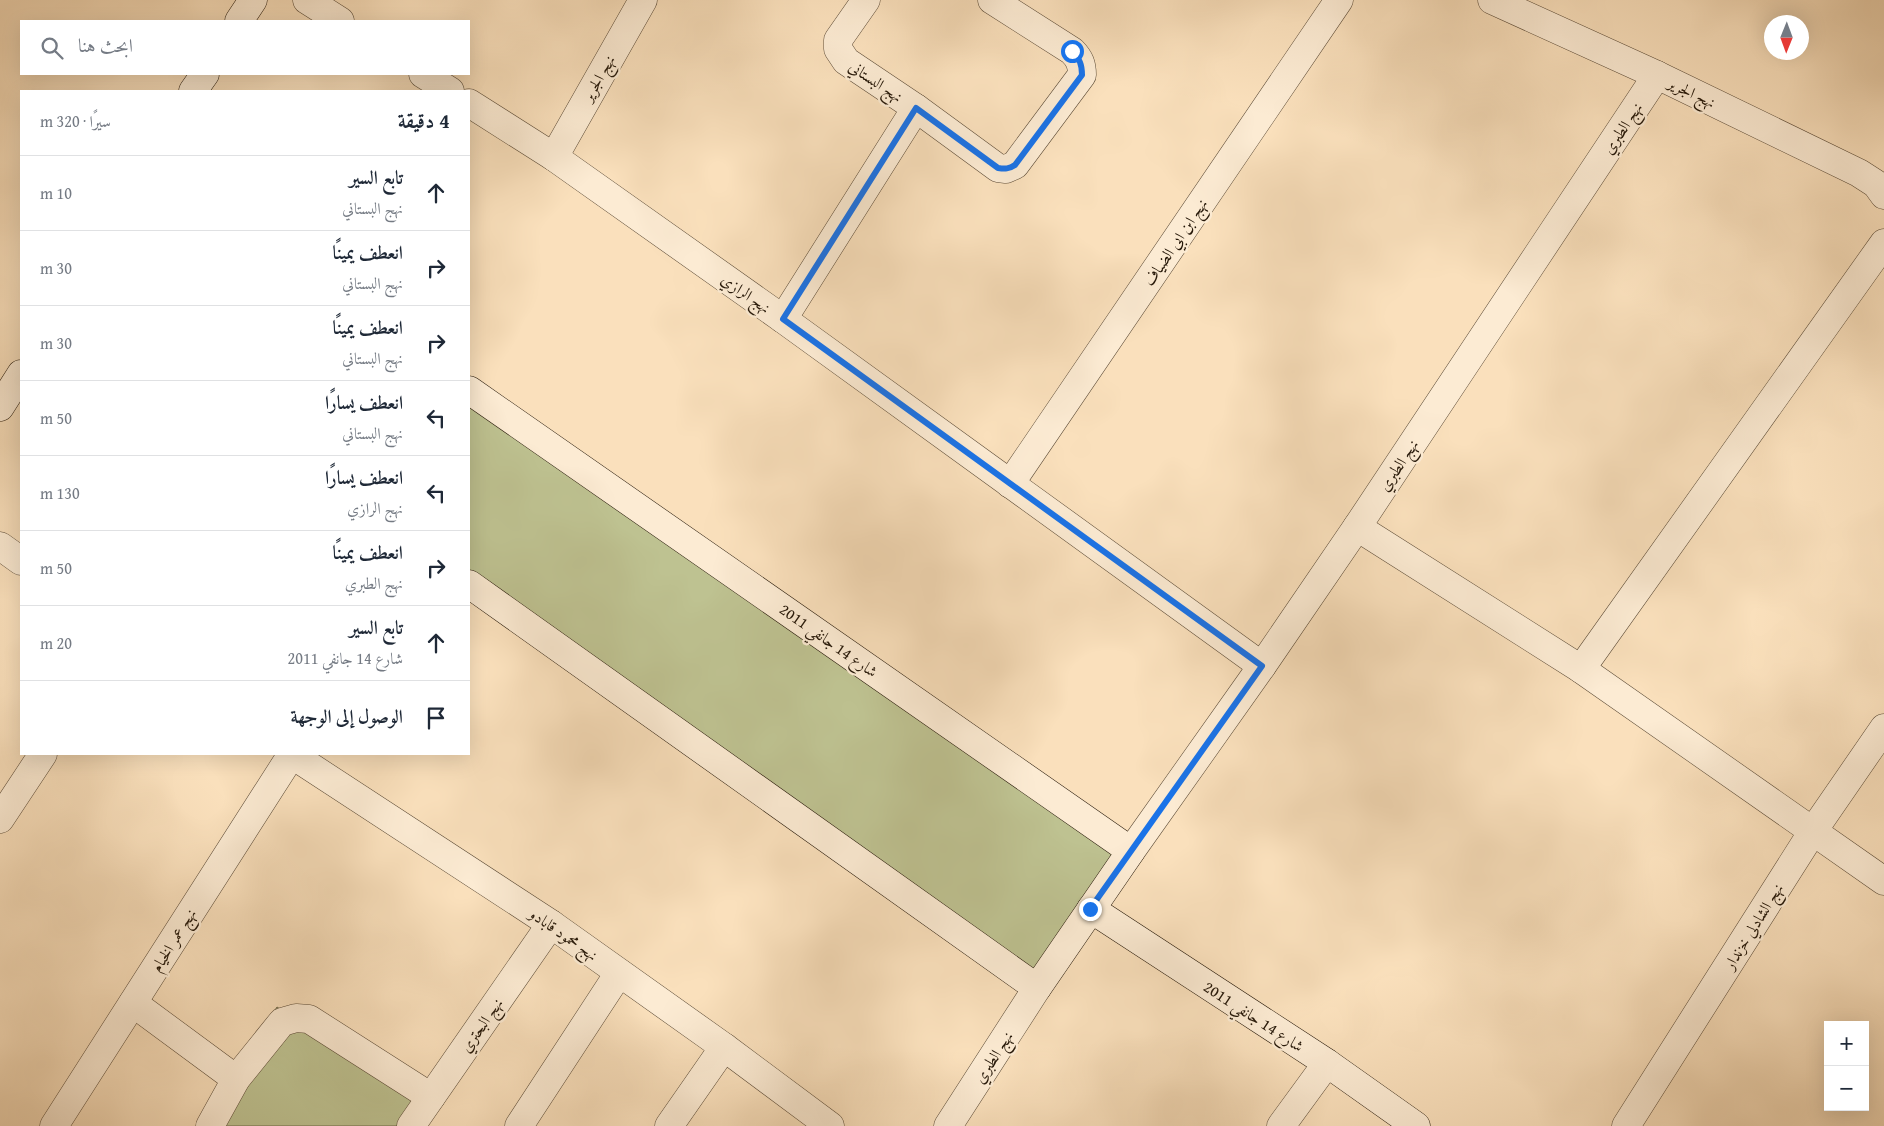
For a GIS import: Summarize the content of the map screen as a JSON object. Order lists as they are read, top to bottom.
{
  "streets": {
    "street": [
      "نهج الجرير",
      "نهج البستاني",
      "نهج الطبري",
      "نهج ابن ابي الضياف",
      "نهج الرازي",
      "شارع 14 جانفي 2011",
      "نهج الشادلي خزندار",
      "نهج محمود قابادو",
      "نهج عمر الخيام",
      "نهج البحتري"
    ]
  },
  "crossings": [
    ["نهج الجرير", "نهج الطبري"],
    ["نهج الجرير", "نهج الرازي"],
    ["نهج البستاني", "نهج الرازي"],
    ["نهج الطبري", "نهج الرازي"],
    ["نهج الطبري", "شارع 14 جانفي 2011"],
    ["نهج ابن ابي الضياف", "نهج الرازي"],
    ["نهج محمود قابادو", "نهج البحتري"]
  ],
  "north": "bottom",
  "page": {
    "search": "ابحث هنا",
    "heading": ["4 دقيقة", "سيرًا · 320 m"],
    "list": [
      ["تابع السير", "نهج البستاني", "10 m"],
      ["انعطف يمينًا", "نهج البستاني", "30 m"],
      ["انعطف يمينًا", "نهج البستاني", "30 m"],
      ["انعطف يسارًا", "نهج البستاني", "50 m"],
      ["انعطف يسارًا", "نهج الرازي", "130 m"],
      ["انعطف يمينًا", "نهج الطبري", "50 m"],
      ["تابع السير", "شارع 14 جانفي 2011", "20 m"],
      "الوصول إلى الوجهة"
    ],
    "map_buttons": ["+", "−"]
  }
}
